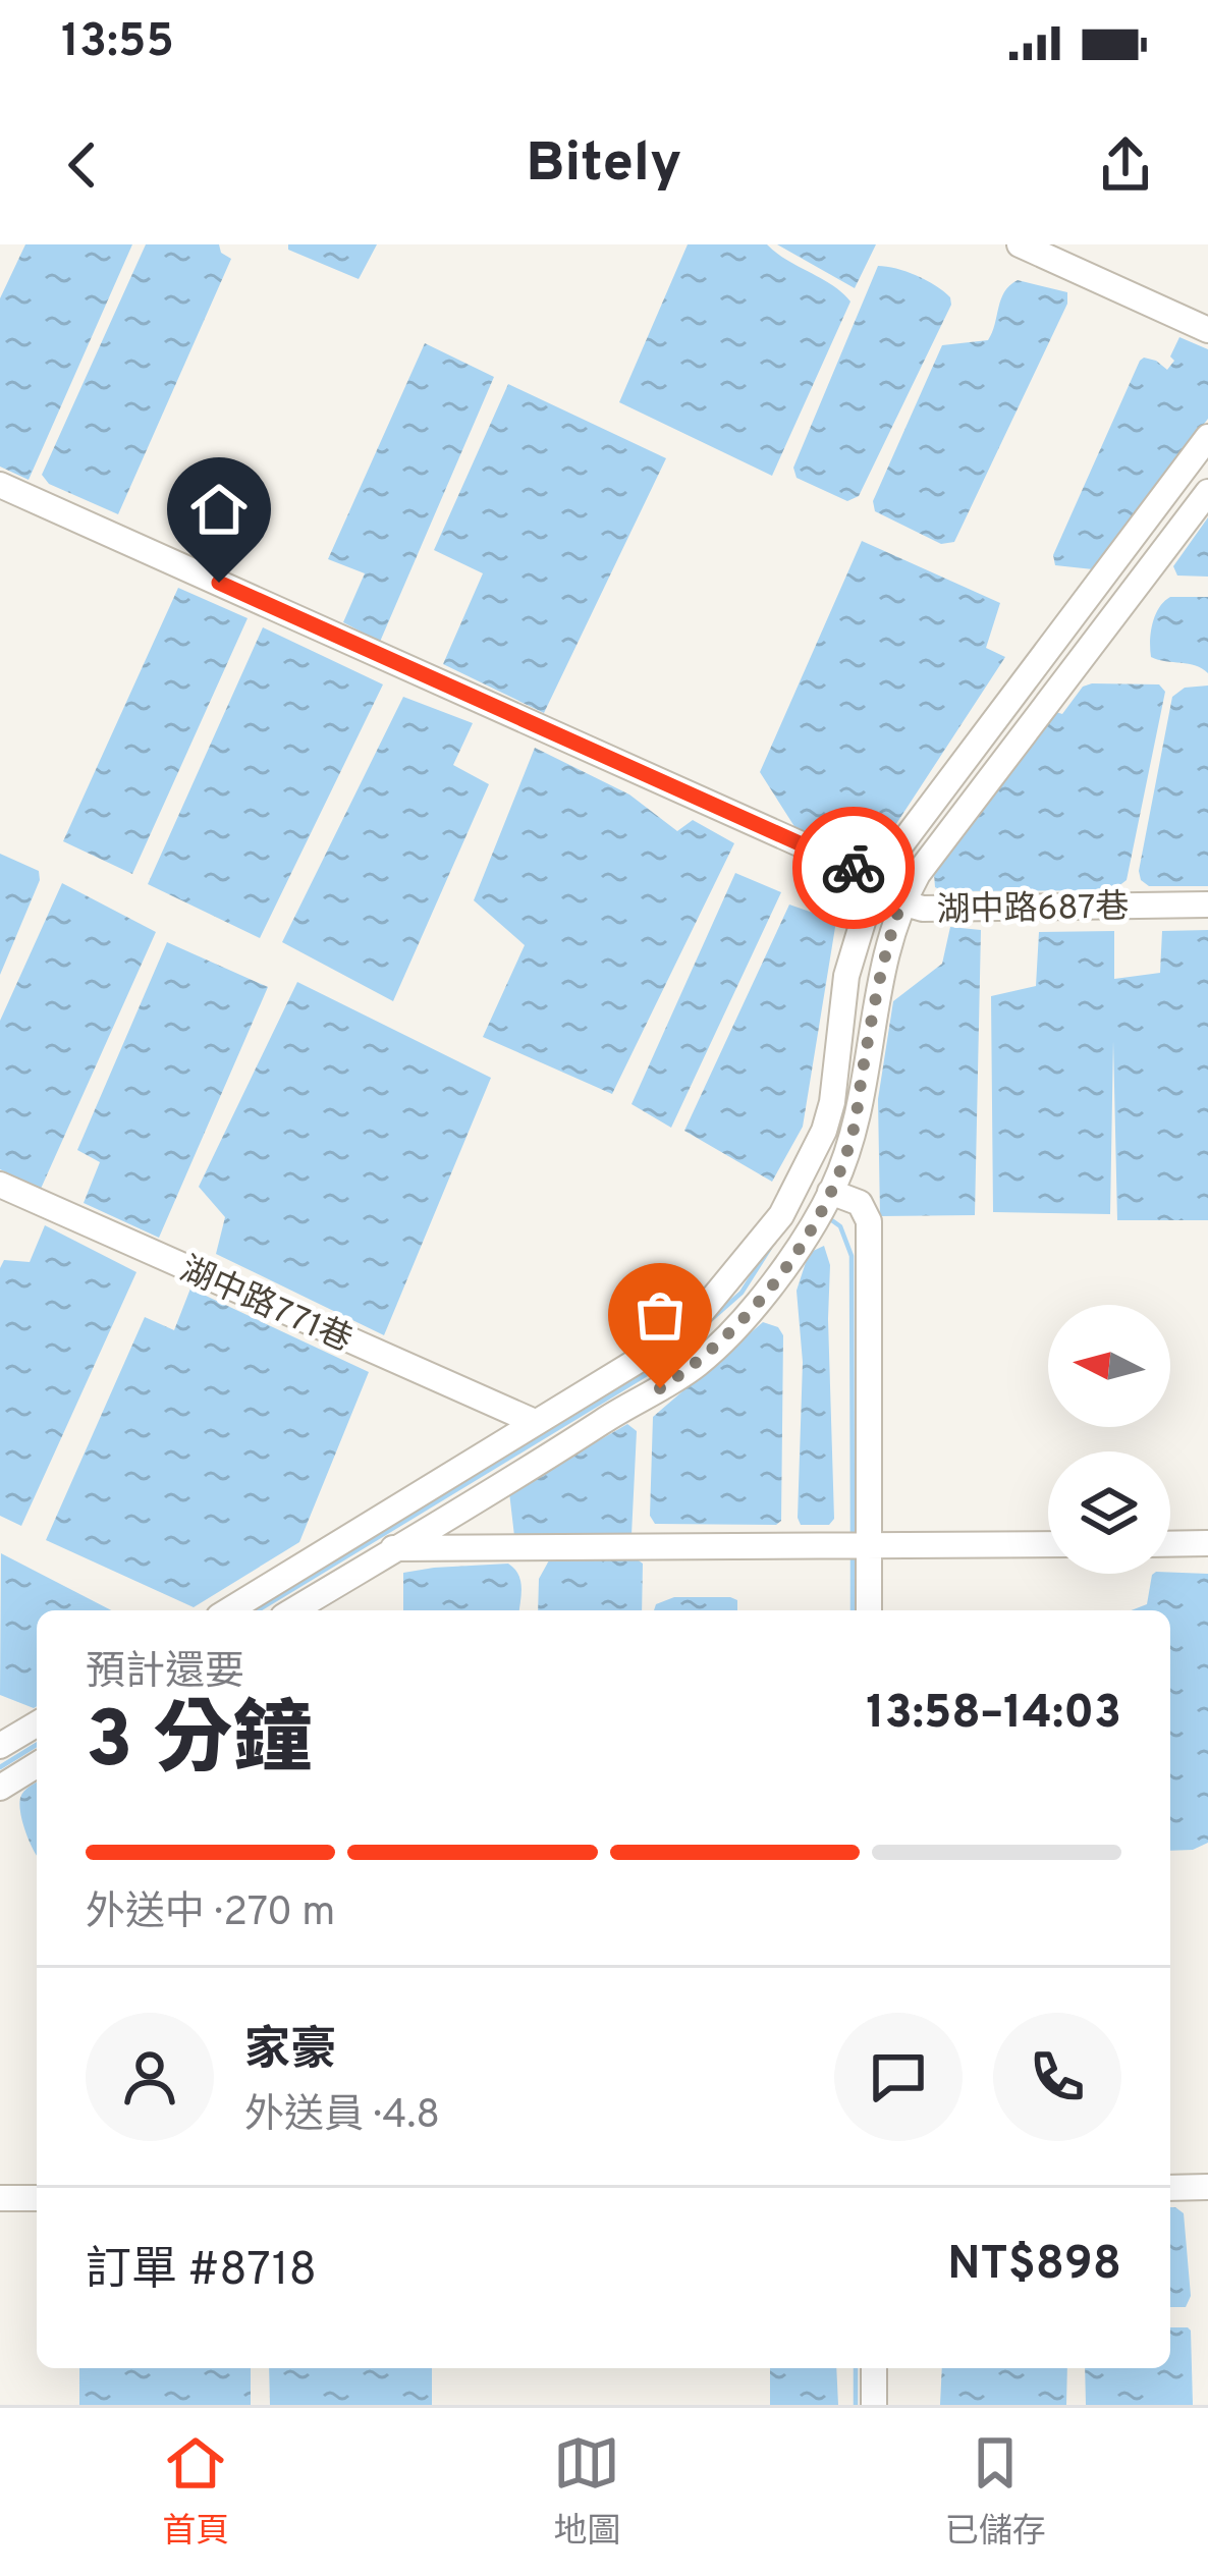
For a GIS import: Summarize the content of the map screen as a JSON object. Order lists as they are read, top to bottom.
{
  "streets": {
    "street": ["湖中路687巷", "湖中路771巷"]
  },
  "north": "left",
  "page": {
    "status": "13:55",
    "header": "Bitely",
    "heading": ["3 分鐘", "預計還要", "13:58–14:03"],
    "panel": [
      "家豪",
      "外送員 · 4.8",
      "訂單 #8718",
      "NT$898"
    ],
    "bar": "外送中 · 270 m",
    "tabs": ["首頁", "地圖", "已儲存"]
  }
}
